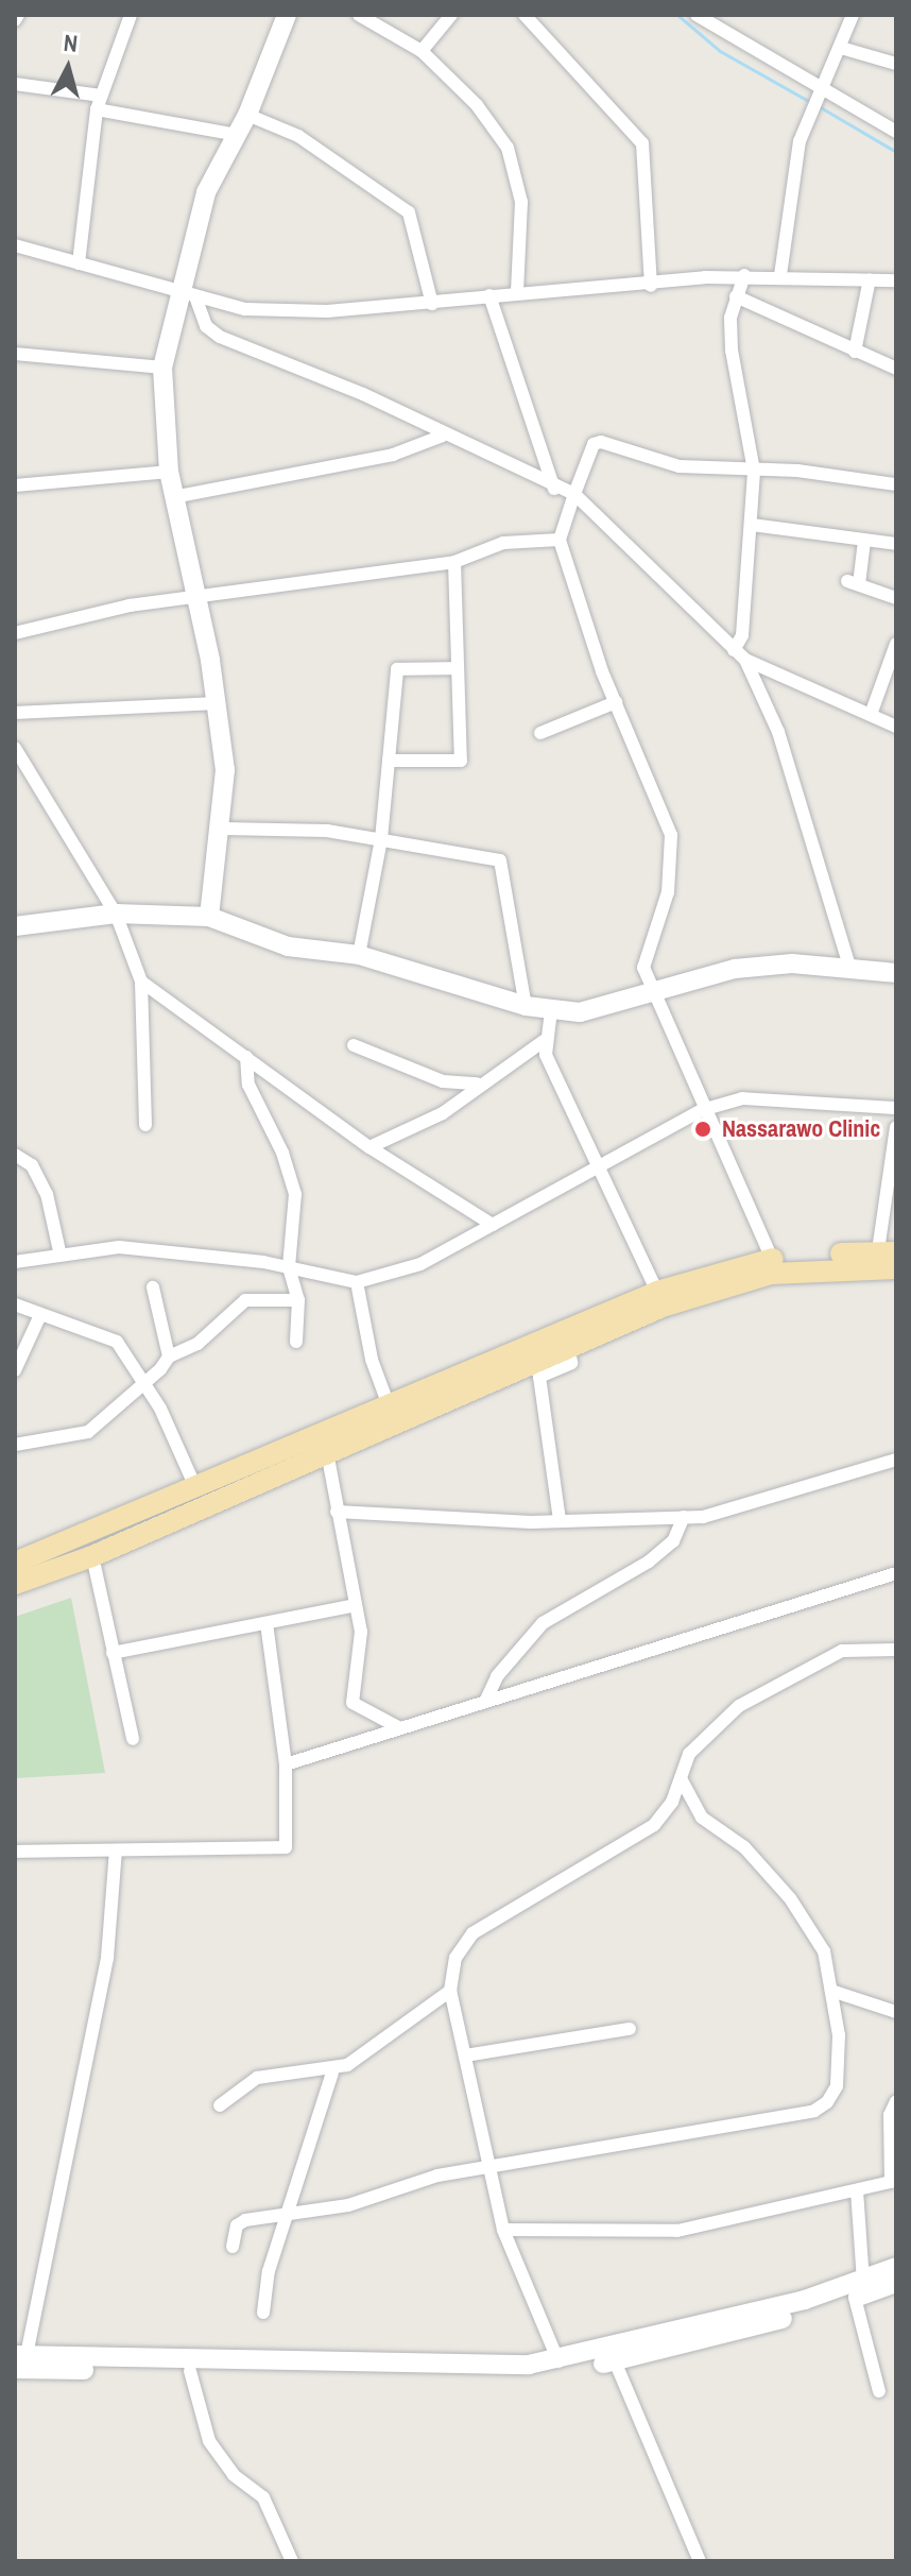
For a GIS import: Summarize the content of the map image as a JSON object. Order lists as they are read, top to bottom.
{
  "places": ["Nassarawo Clinic"],
  "north": "top"
}
